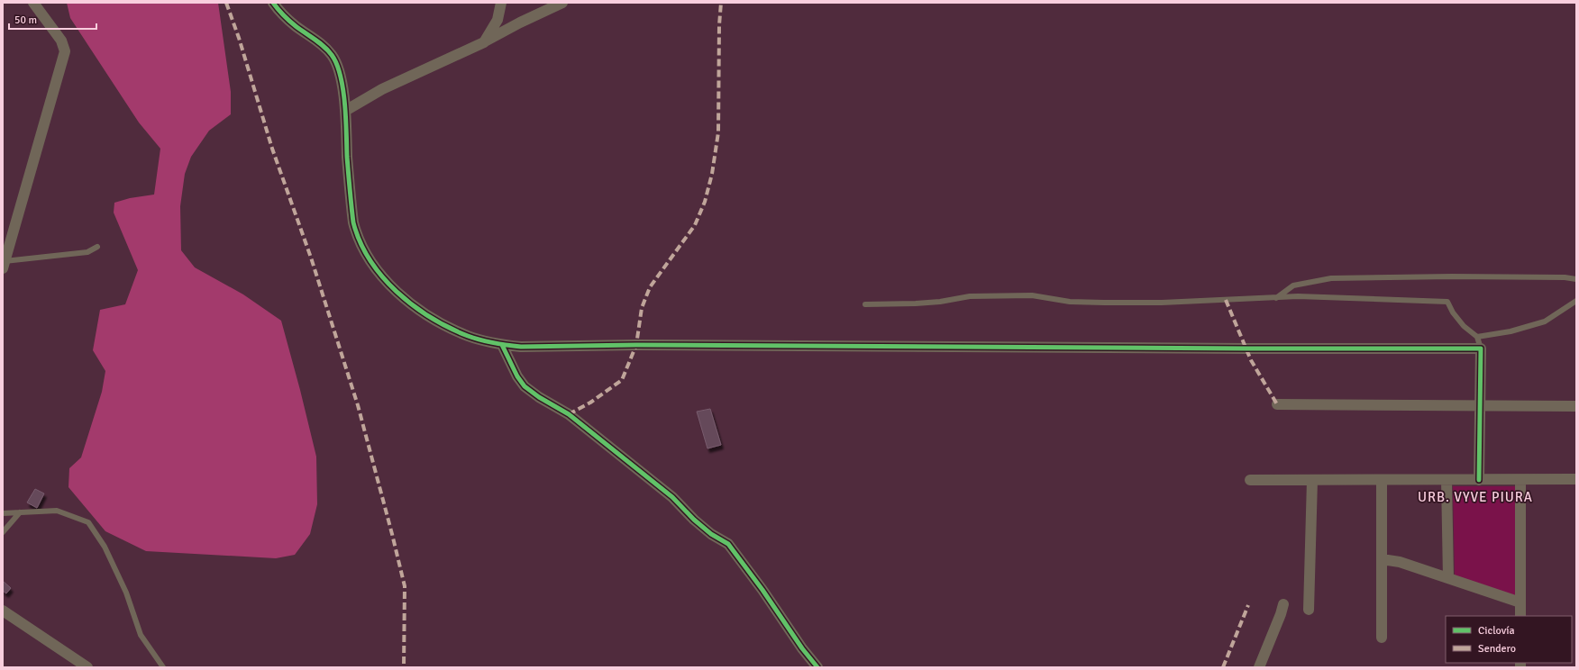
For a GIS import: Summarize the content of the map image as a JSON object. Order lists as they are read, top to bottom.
{
  "districts": ["URB. VYVE PIURA"],
  "legend": ["Ciclovía", "Sendero"],
  "scale_bar": "50 m"
}
